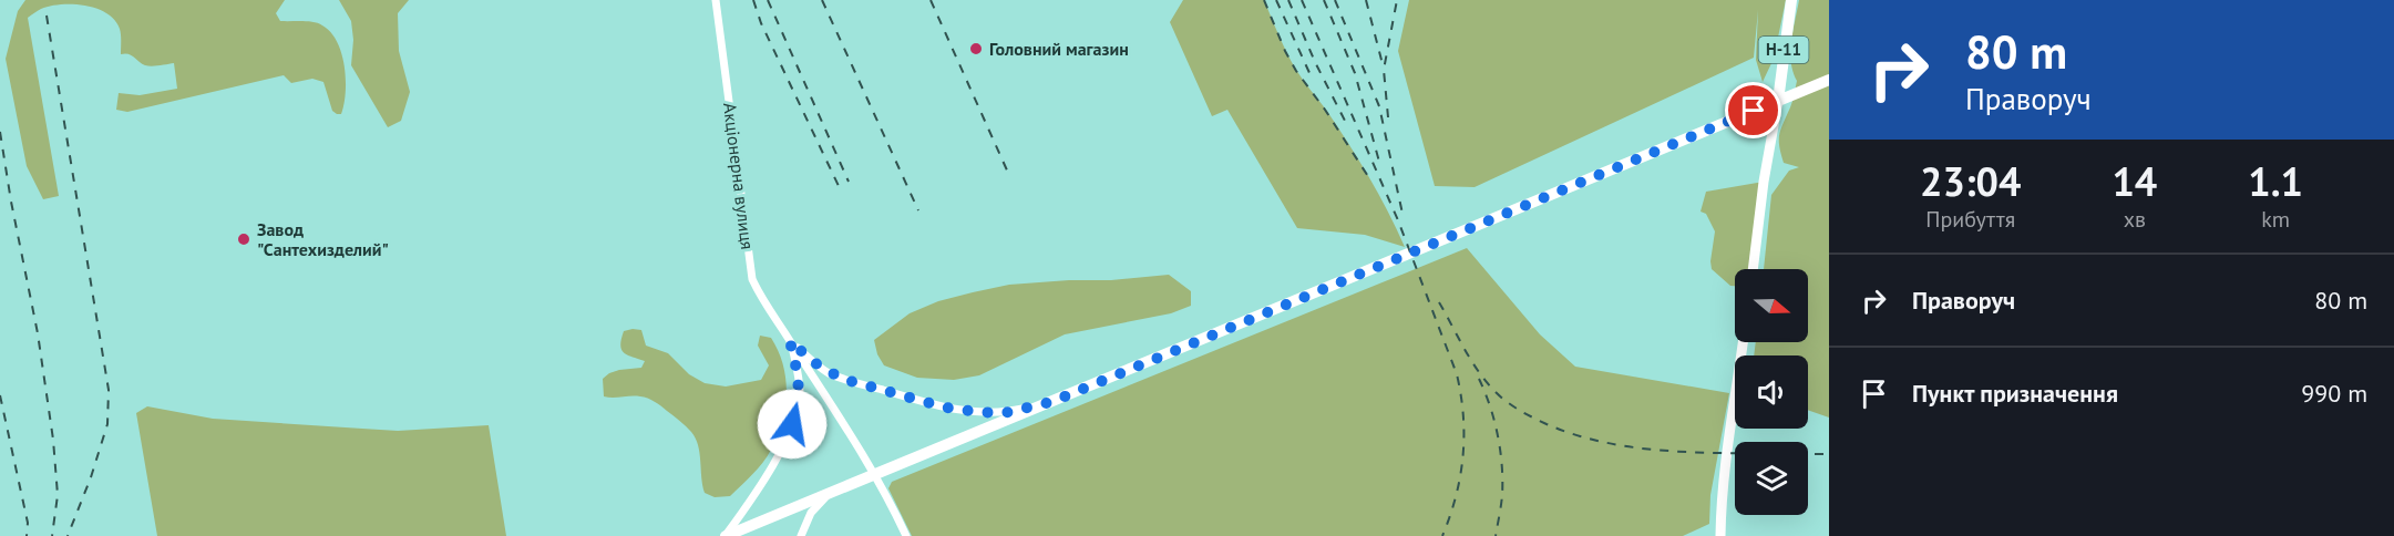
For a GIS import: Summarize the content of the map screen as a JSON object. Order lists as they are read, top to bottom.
{
  "streets": {
    "main road": ["Н-11"],
    "street": ["Акціонерна вулиця"]
  },
  "places": ["Головний магазин", "Завод \"Сантехизделий\""],
  "north": "right",
  "page": {
    "turn": ["80 m", "Праворуч"],
    "eta": [
      "23:04",
      "Прибуття",
      "14",
      "хв",
      "1.1",
      "km"
    ],
    "list": [
      {
        "name": "Праворуч",
        "value": "80 m"
      },
      {
        "name": "Пункт призначення",
        "value": "990 m"
      }
    ]
  }
}
